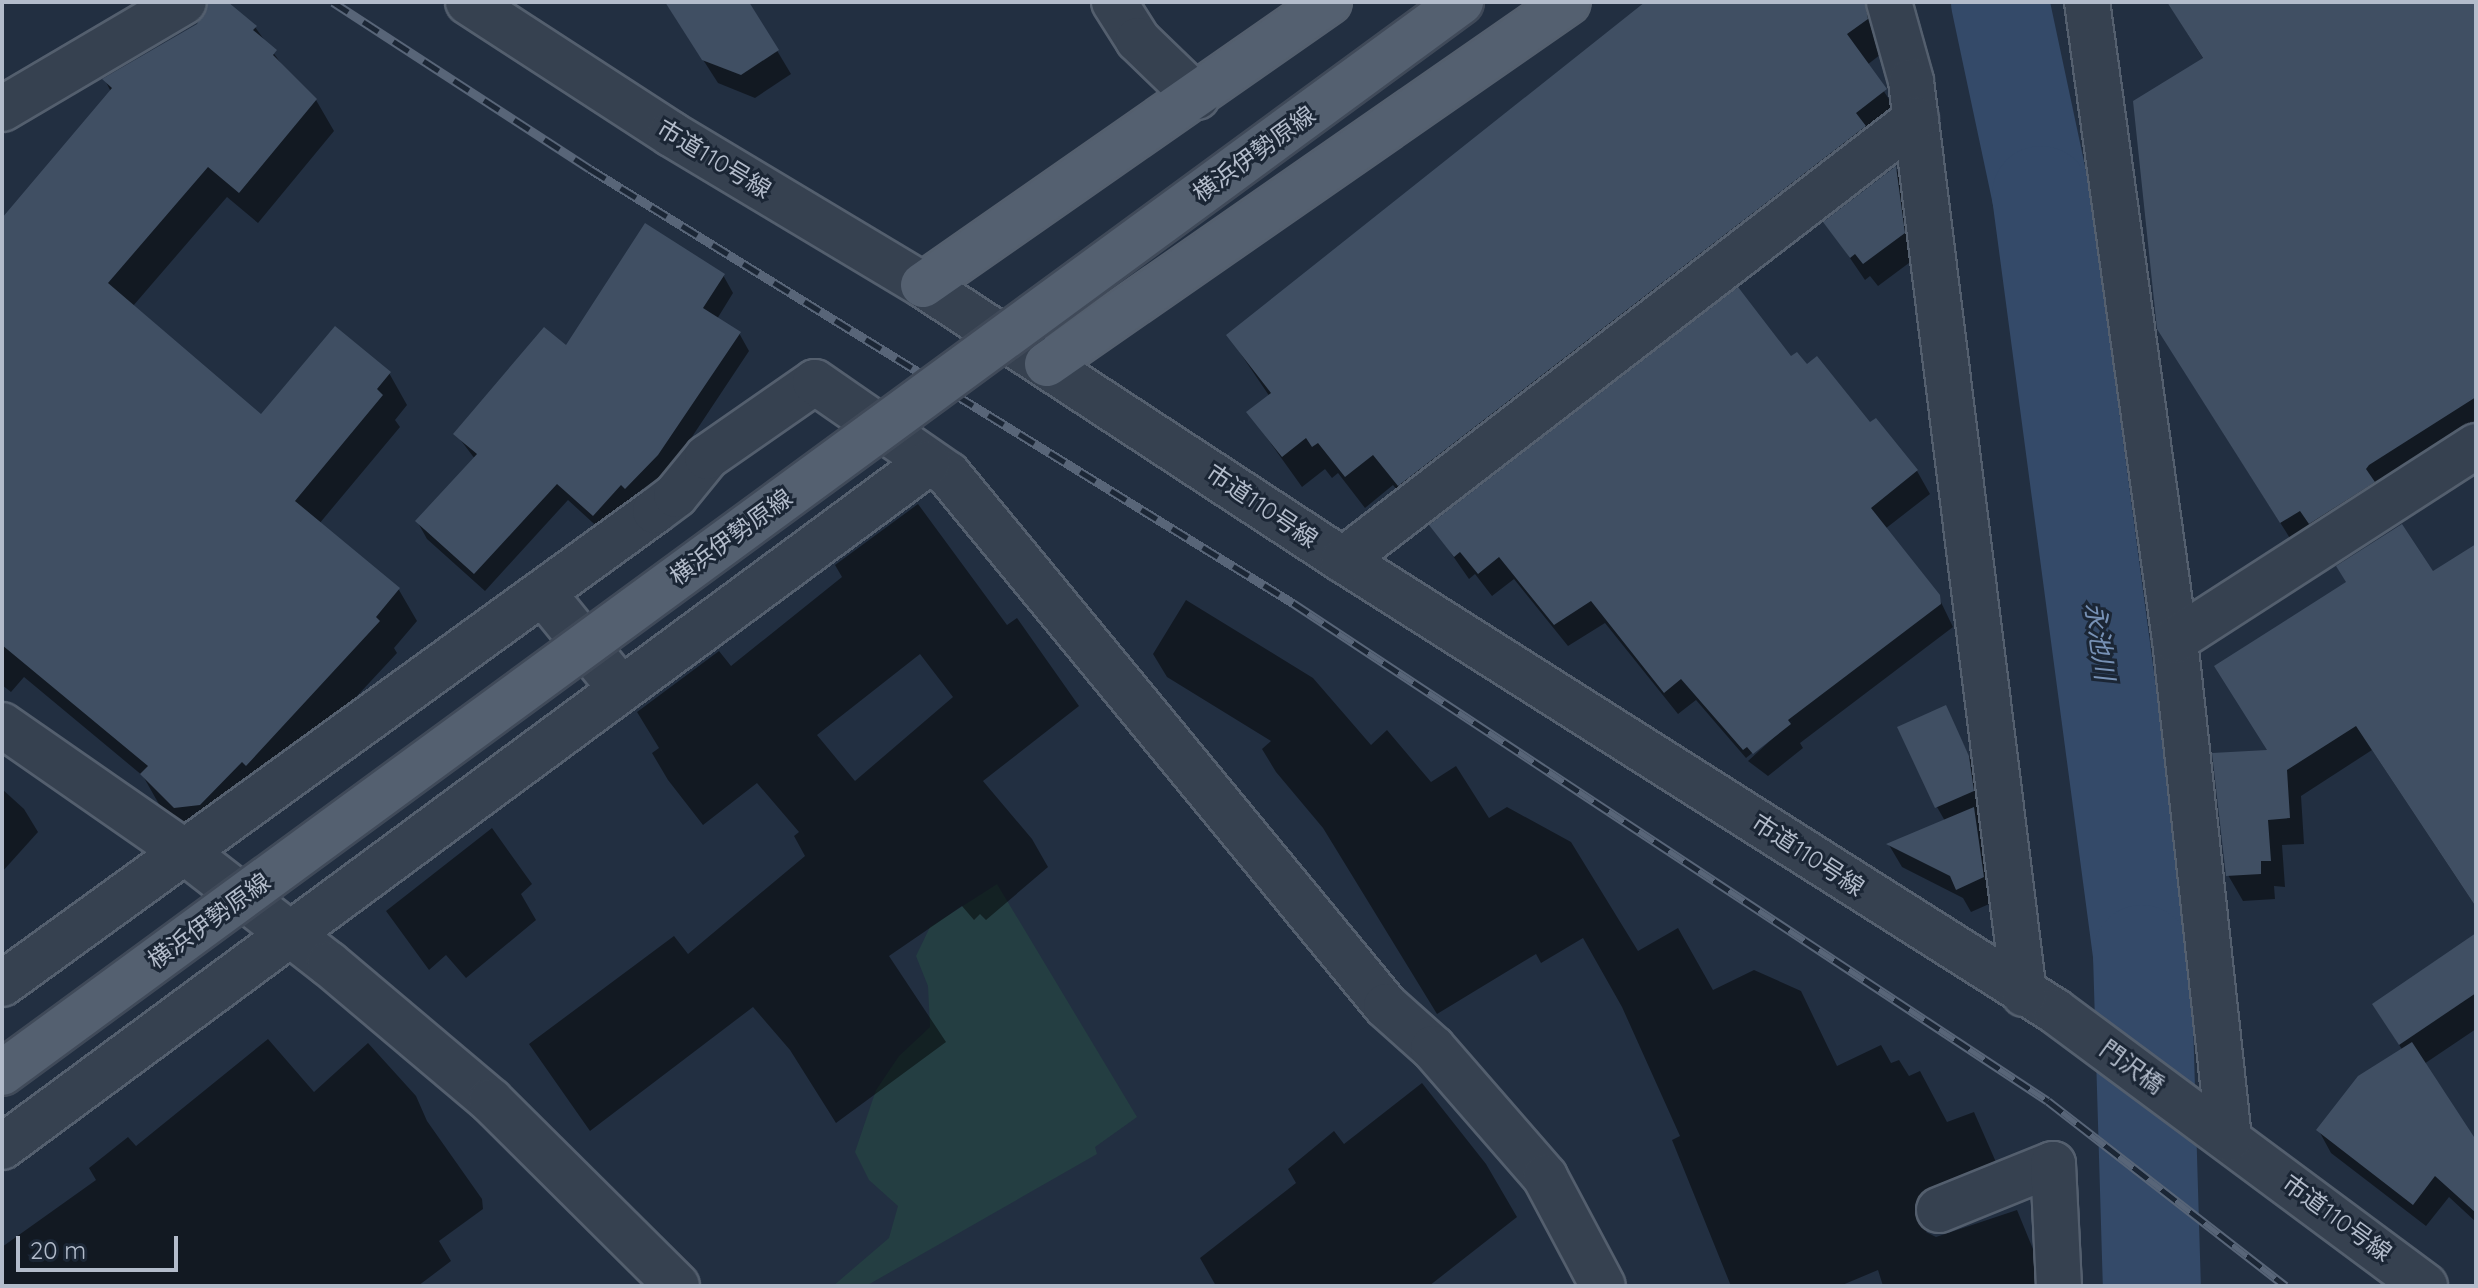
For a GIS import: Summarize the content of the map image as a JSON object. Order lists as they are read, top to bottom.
{
  "streets": {
    "main road": ["横浜伊勢原線"],
    "street": ["市道110号線", "門沢橋"]
  },
  "crossings": [
    ["市道110号線", "門沢橋"]
  ],
  "water": ["永池川"],
  "scale_bar": "20 m"
}
